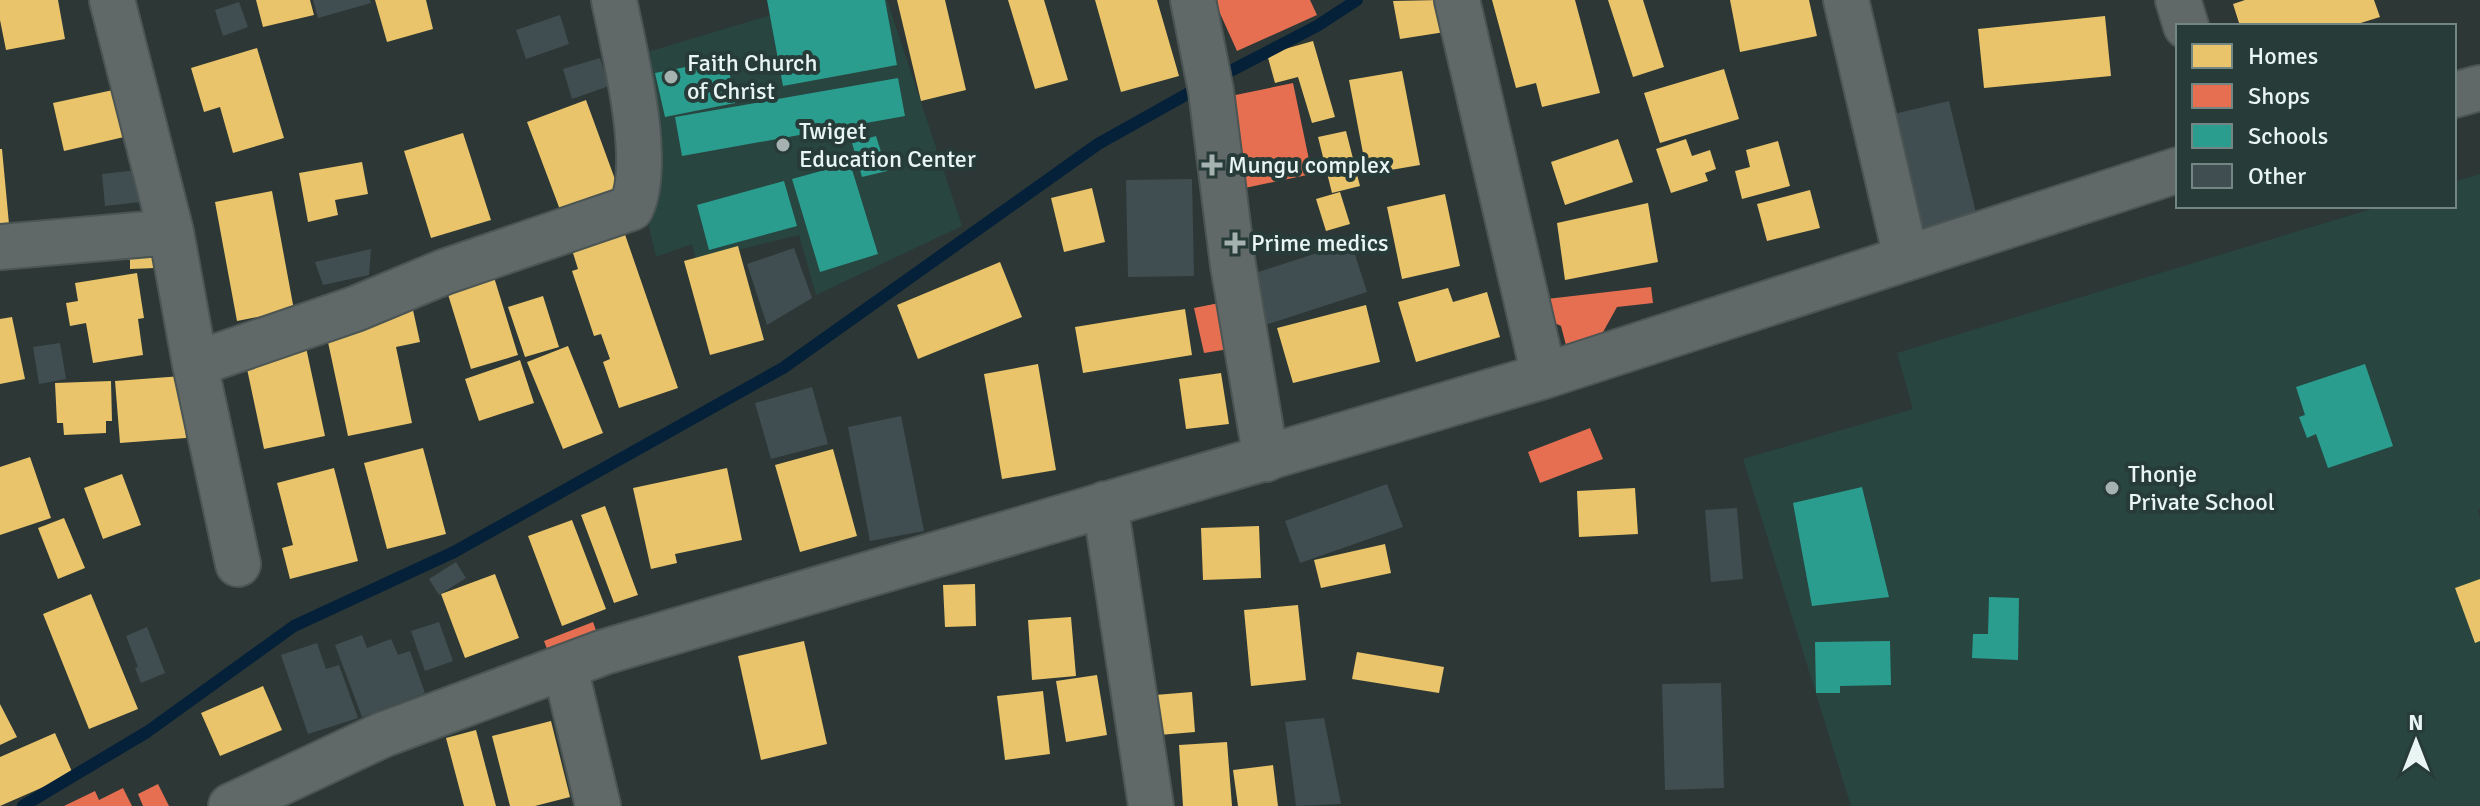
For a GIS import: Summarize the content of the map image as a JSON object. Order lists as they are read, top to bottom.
{
  "places": {
    "other": ["Faith Church of Christ", "Twiget Education Center", "Thonje Private School"],
    "health": ["Mungu complex", "Prime medics"]
  },
  "legend": [
    "Homes",
    "Shops",
    "Schools",
    "Other"
  ],
  "north": "top"
}
